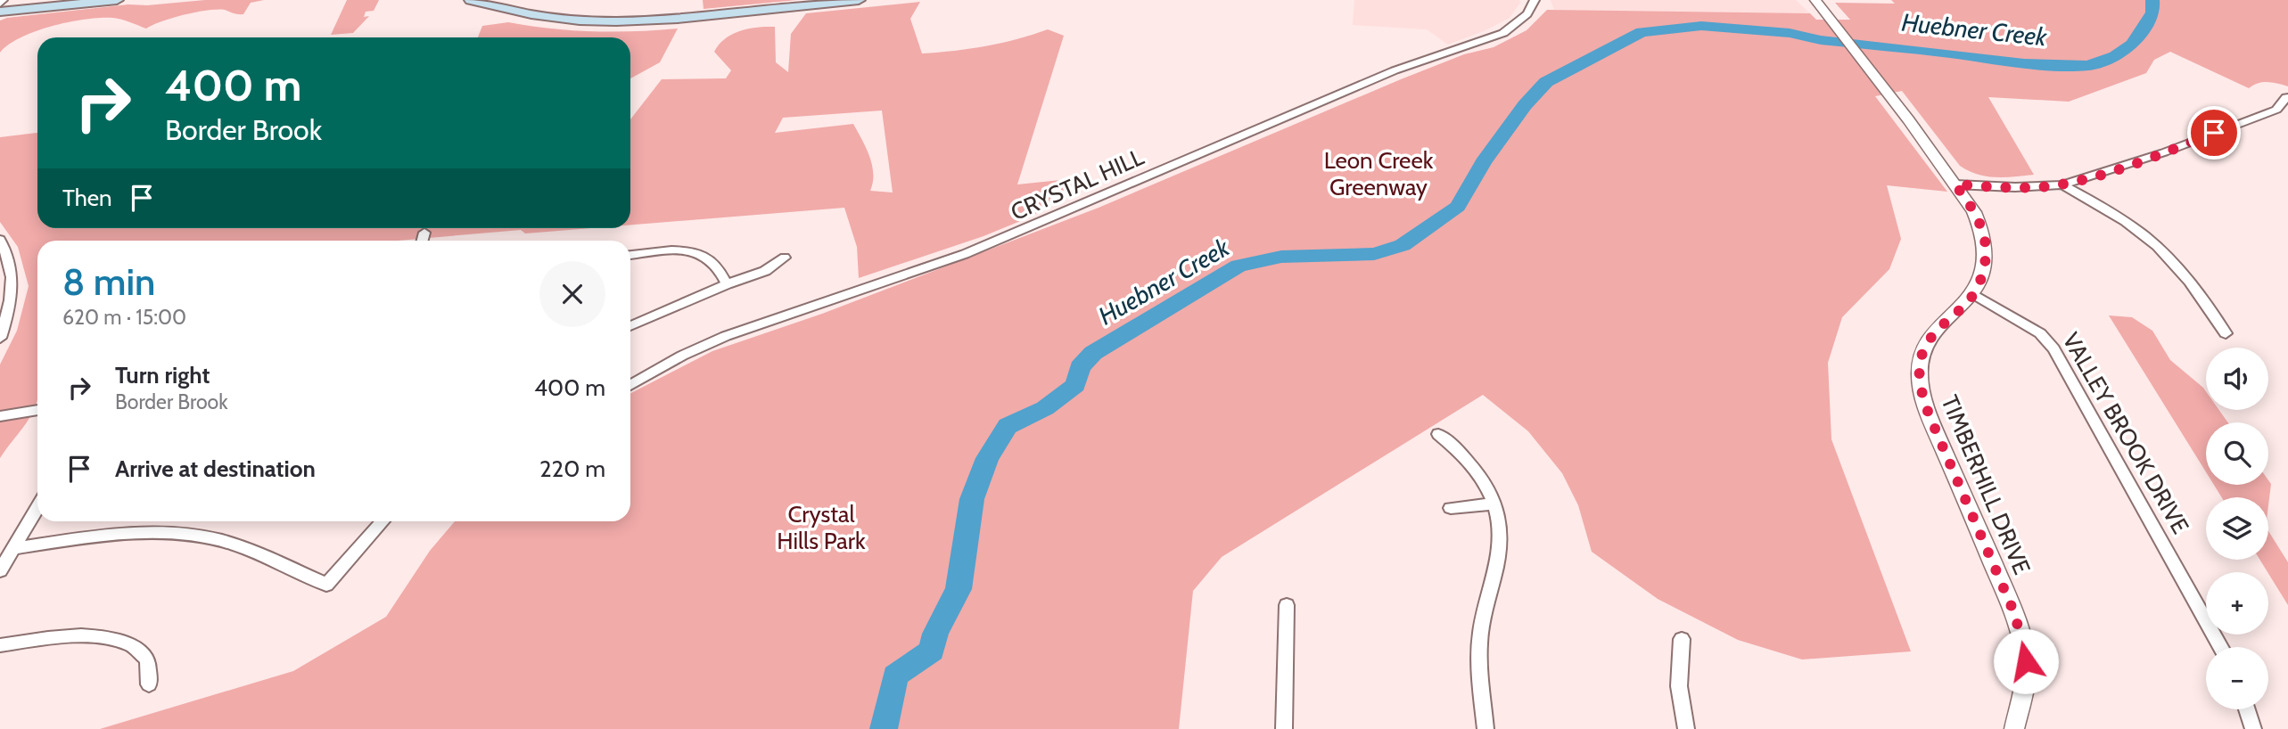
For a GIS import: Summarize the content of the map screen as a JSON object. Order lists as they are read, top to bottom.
{
  "streets": {
    "street": ["CRYSTAL HILL", "VALLEY BROOK DRIVE", "TIMBERHILL DRIVE"]
  },
  "crossings": [
    ["VALLEY BROOK DRIVE", "TIMBERHILL DRIVE"]
  ],
  "water": ["Huebner Creek"],
  "parks": ["Leon Creek Greenway", "Crystal Hills Park"],
  "page": {
    "turn": ["400 m", "Border Brook"],
    "then": "Then",
    "heading": ["8 min", "620 m · 15:00"],
    "list": [
      {
        "name": "Turn right",
        "note": "Border Brook",
        "value": "400 m"
      },
      {
        "name": "Arrive at destination",
        "value": "220 m"
      }
    ],
    "map_buttons": ["+", "−"]
  }
}
